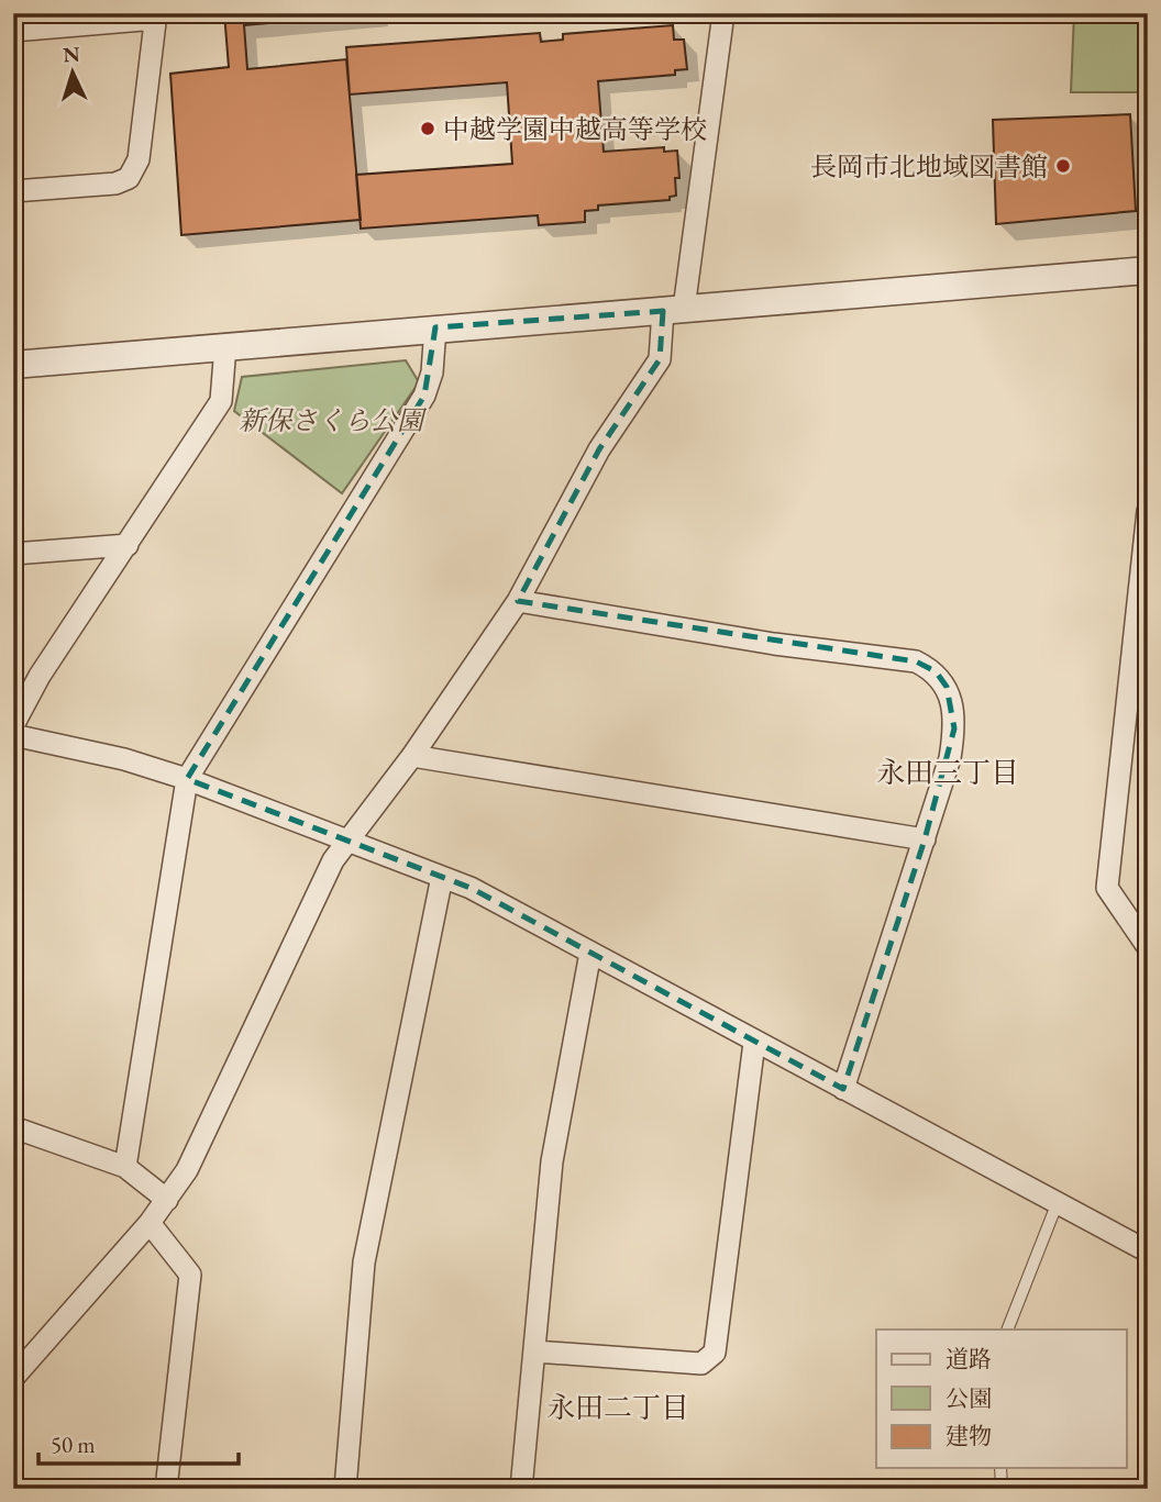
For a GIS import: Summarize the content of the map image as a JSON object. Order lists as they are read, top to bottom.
{
  "districts": ["永田三丁目", "永田二丁目"],
  "parks": ["新保さくら公園"],
  "places": ["中越学園中越高等学校", "長岡市北地域図書館"],
  "legend": ["道路", "公園", "建物"],
  "scale_bar": "50 m",
  "north": "top"
}
